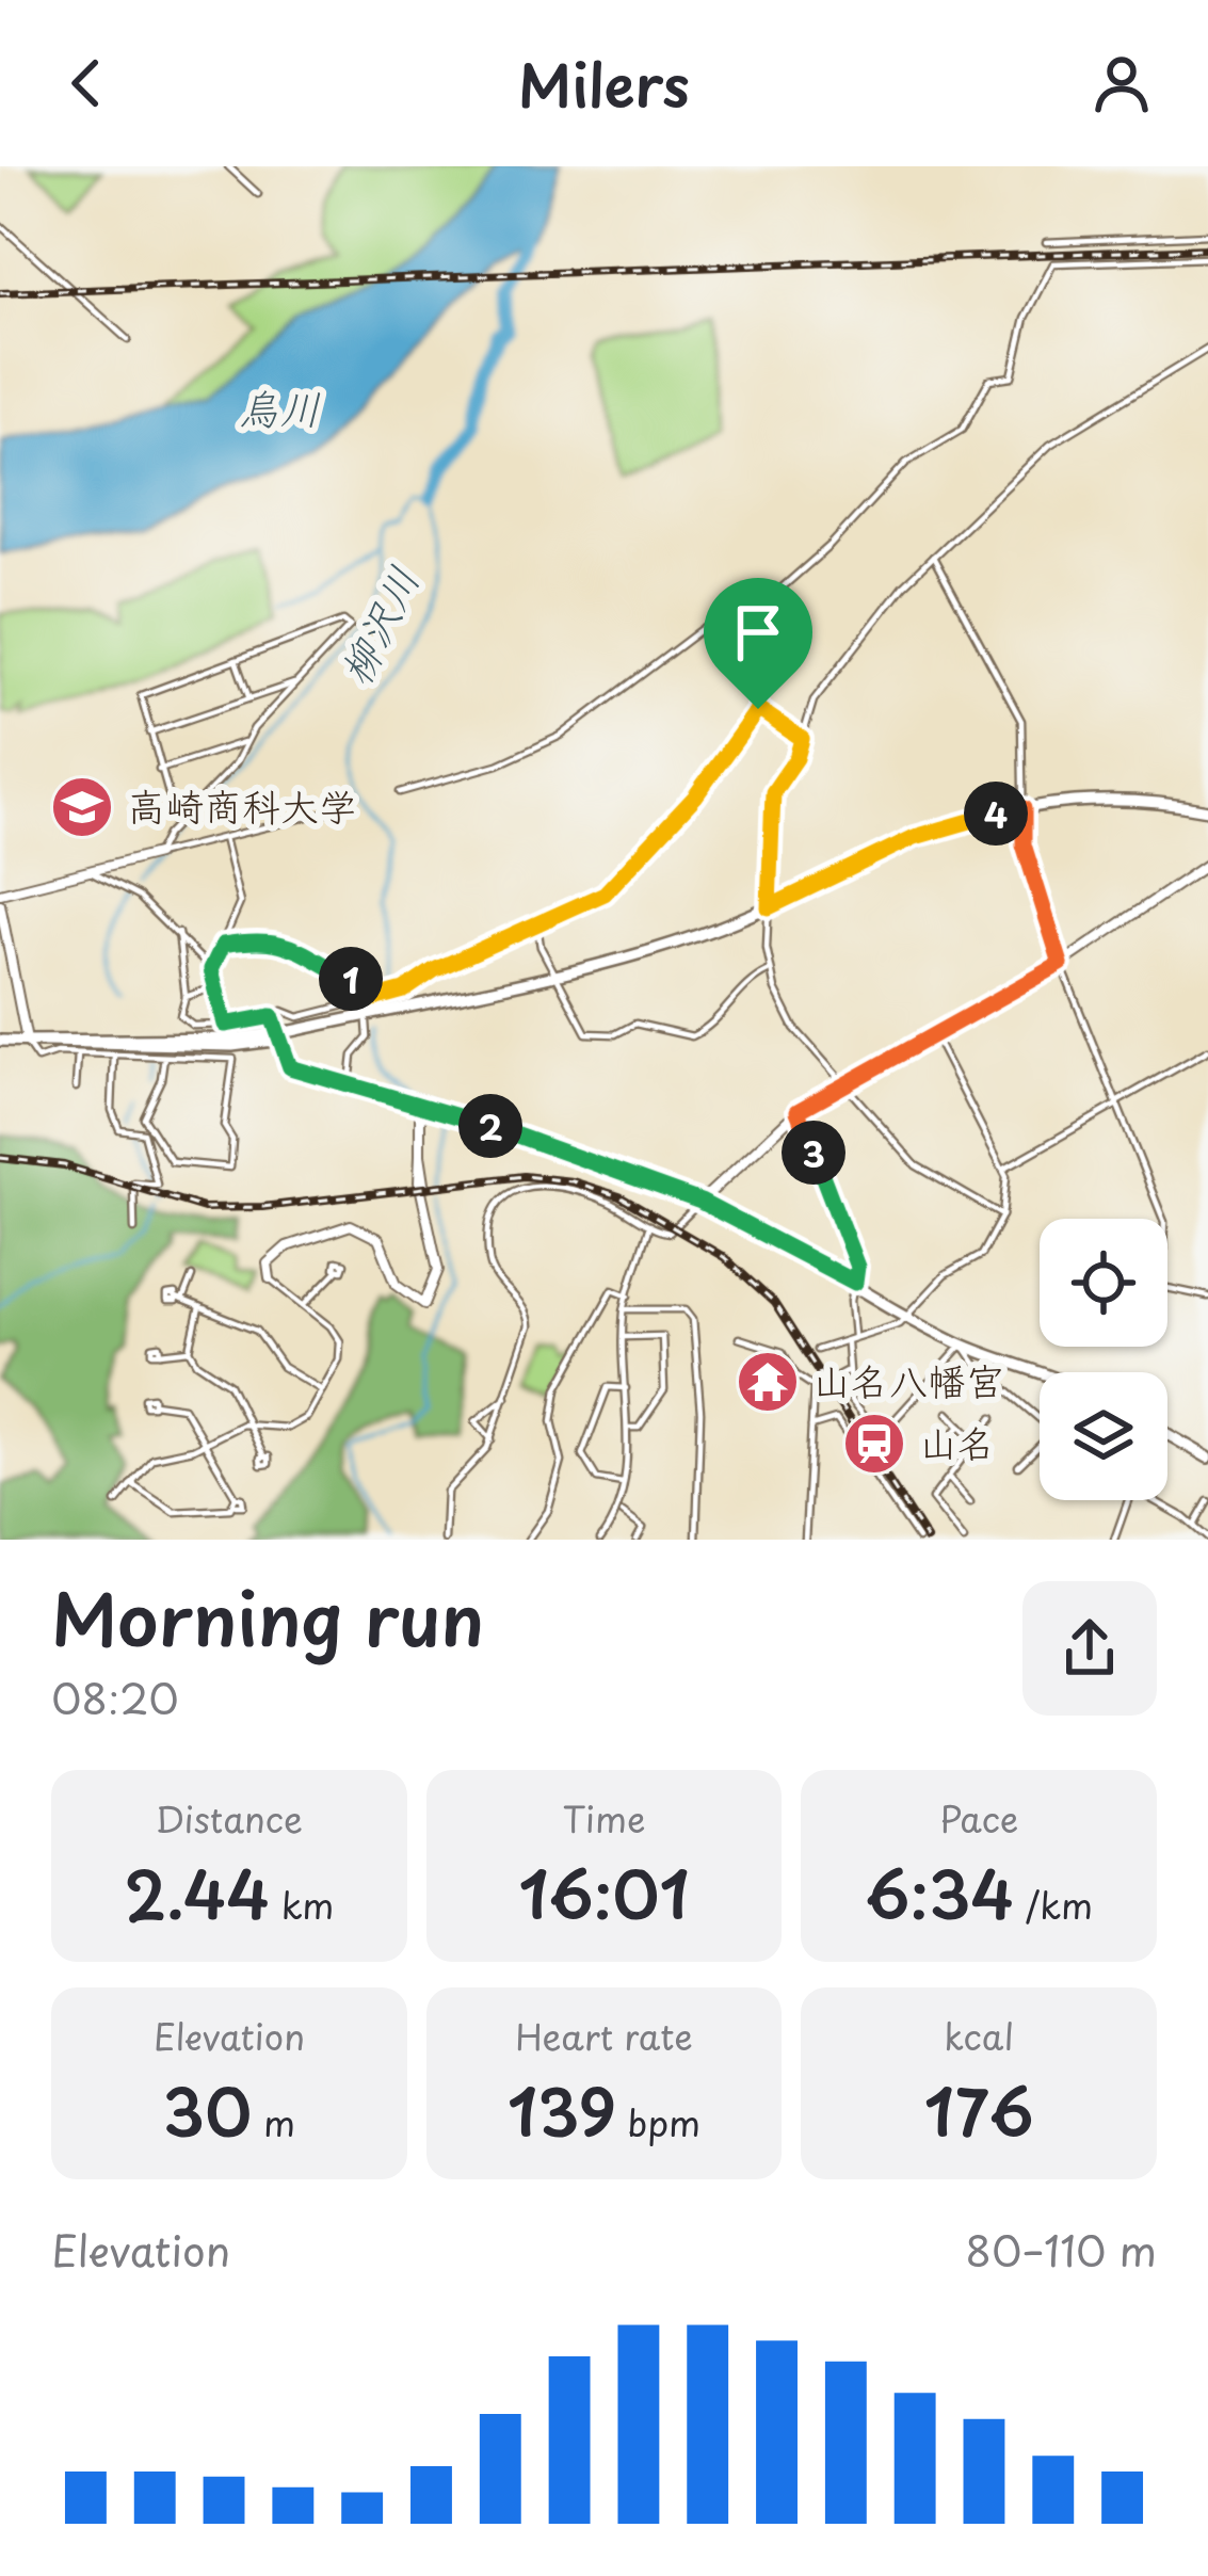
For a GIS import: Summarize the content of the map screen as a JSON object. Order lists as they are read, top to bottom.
{
  "water": ["烏川", "柳沢川"],
  "places": {
    "school or university": ["高崎商科大学"],
    "temple": ["山名八幡宮"],
    "station": ["山名"]
  },
  "page": {
    "header": "Milers",
    "pins": [
      "4",
      "1",
      "2",
      "3"
    ],
    "heading": ["Morning run", "08:20"],
    "stats": [
      ["Distance", "2.44 km"],
      ["Time", "16:01"],
      ["Pace", "6:34 /km"],
      ["Elevation", "30 m"],
      ["Heart rate", "139 bpm"],
      ["kcal", "176"]
    ],
    "chart": ["Elevation", "80–110 m"]
  }
}
